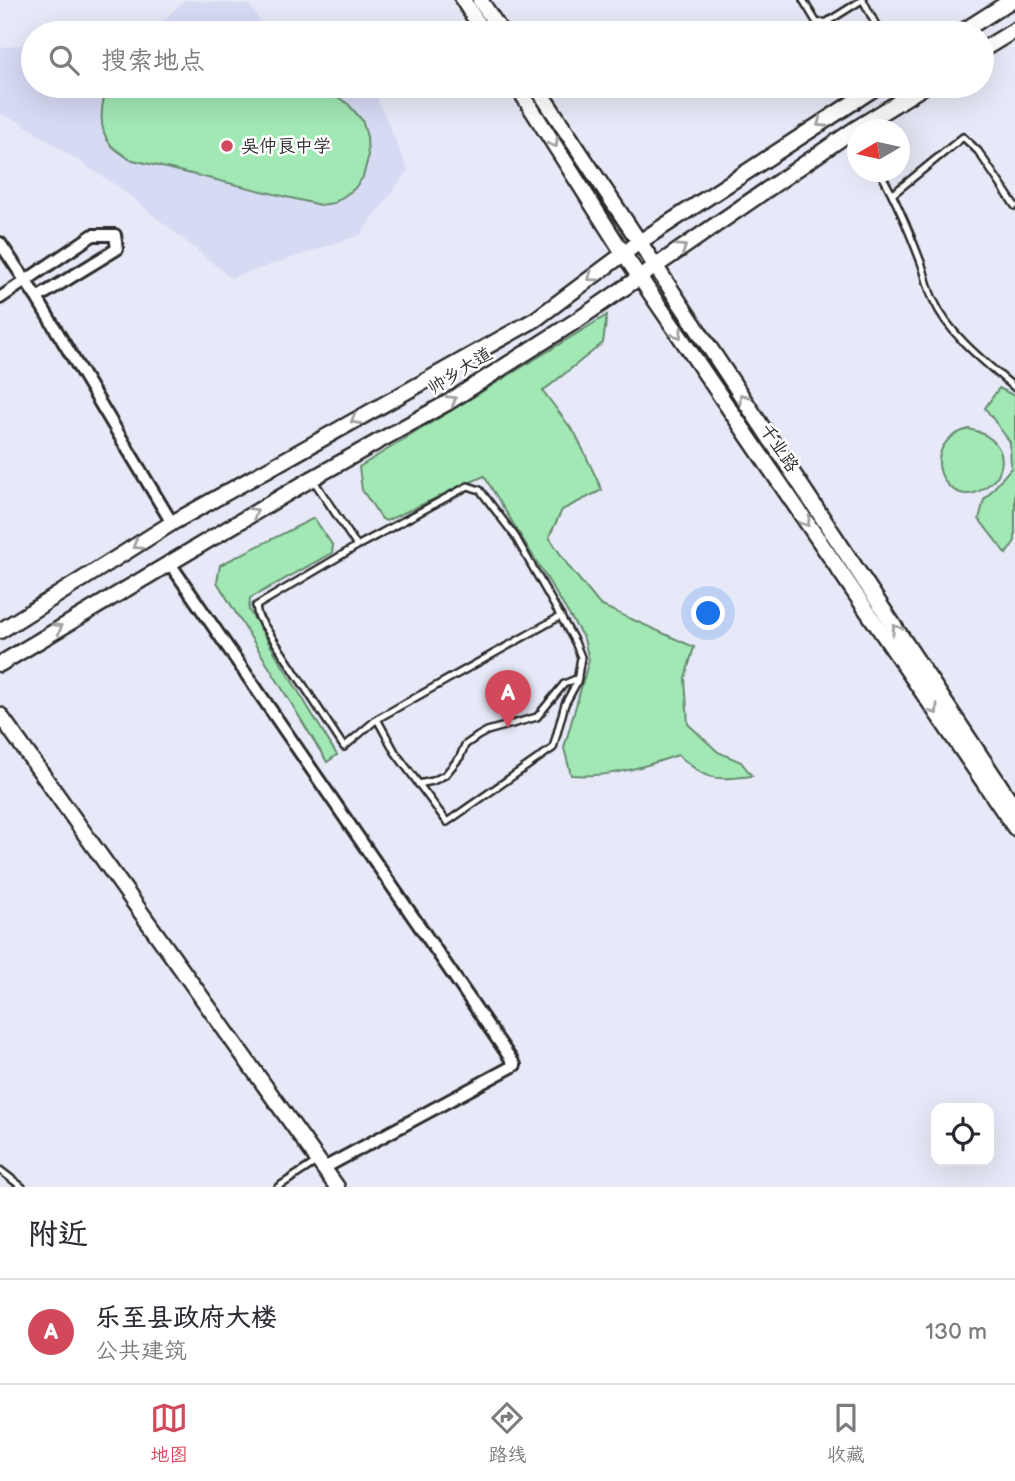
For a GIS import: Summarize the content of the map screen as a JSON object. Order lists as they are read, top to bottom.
{
  "streets": {
    "main road": ["帅乡大道", "千业路"]
  },
  "crossings": [
    ["帅乡大道", "千业路"]
  ],
  "places": ["吴仲良中学"],
  "north": "left",
  "page": {
    "search": "搜索地点",
    "pins": "A",
    "heading": "附近",
    "list": [
      {
        "mark": "A",
        "name": "乐至县政府大楼",
        "note": "公共建筑",
        "value": "130 m"
      }
    ],
    "nav": ["地图", "路线", "收藏"]
  }
}
